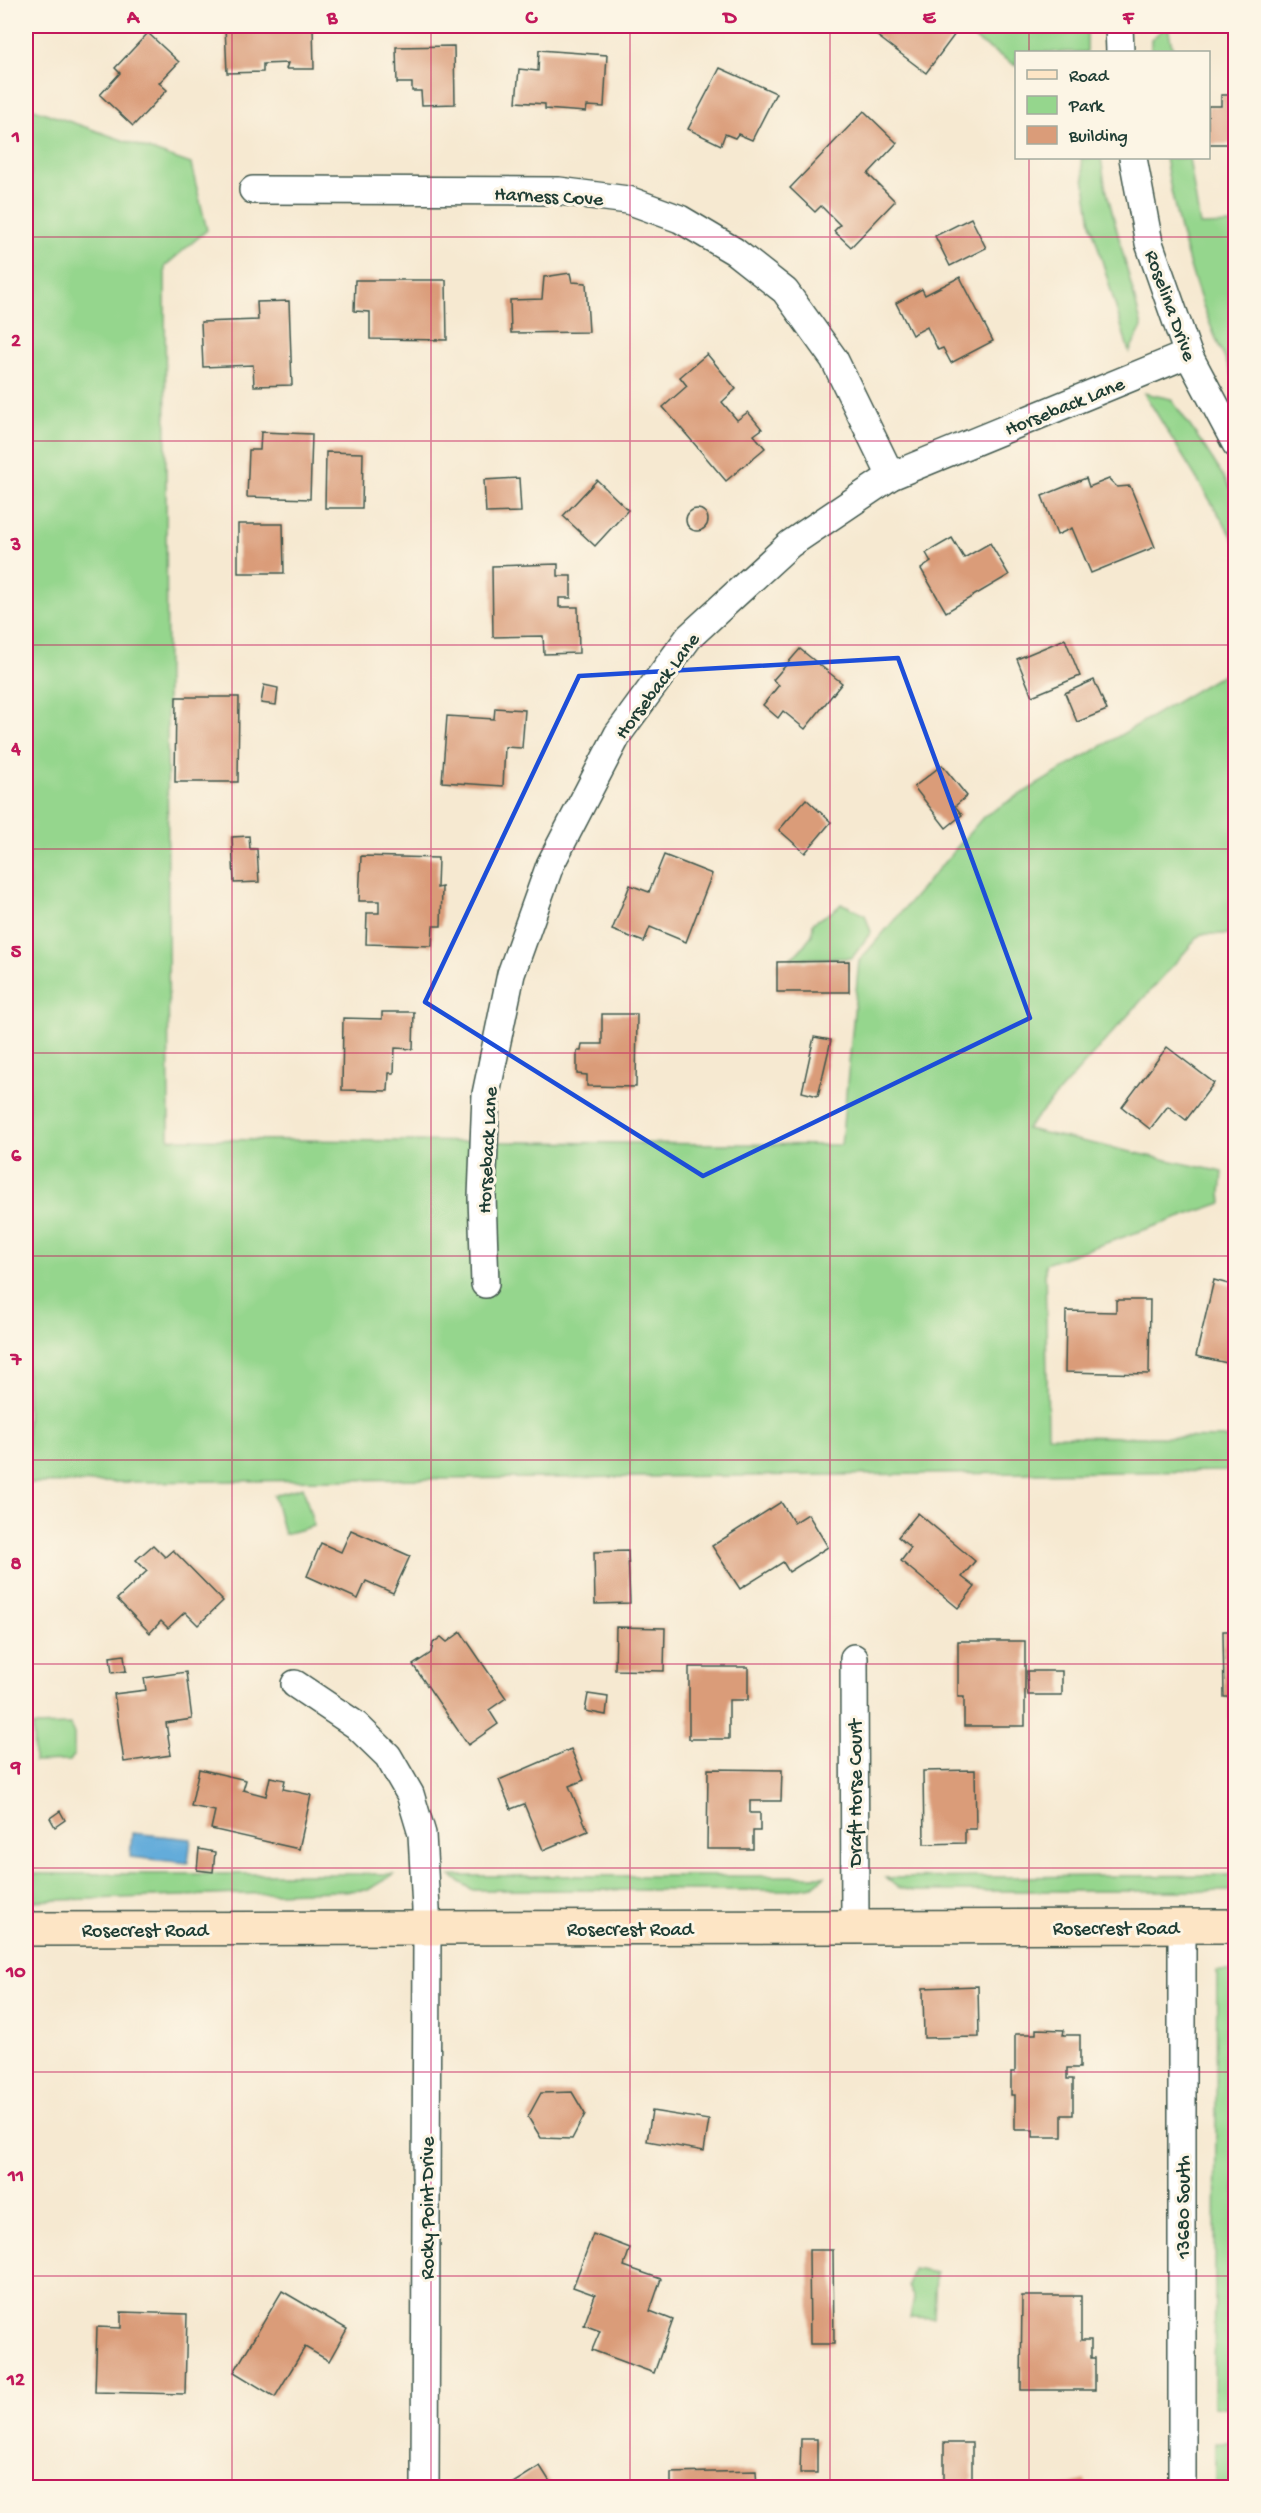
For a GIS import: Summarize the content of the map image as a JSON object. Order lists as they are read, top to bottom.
{
  "streets": {
    "main road": ["Rosecrest Road"],
    "street": [
      "Harness Cove",
      "Roselina Drive",
      "Horseback Lane",
      "Draft Horse Court",
      "13680 South",
      "Rocky Point Drive"
    ]
  },
  "crossings": [
    ["Harness Cove", "Horseback Lane"],
    ["Roselina Drive", "Horseback Lane"],
    ["Draft Horse Court", "Rosecrest Road"],
    ["Rosecrest Road", "13680 South"],
    ["Rosecrest Road", "Rocky Point Drive"]
  ],
  "legend": ["Road", "Park", "Building"],
  "grid": {
    "columns": [
      "A",
      "B",
      "C",
      "D",
      "E",
      "F"
    ],
    "rows": [
      "1",
      "2",
      "3",
      "4",
      "5",
      "6",
      "7",
      "8",
      "9",
      "10",
      "11",
      "12"
    ]
  }
}
